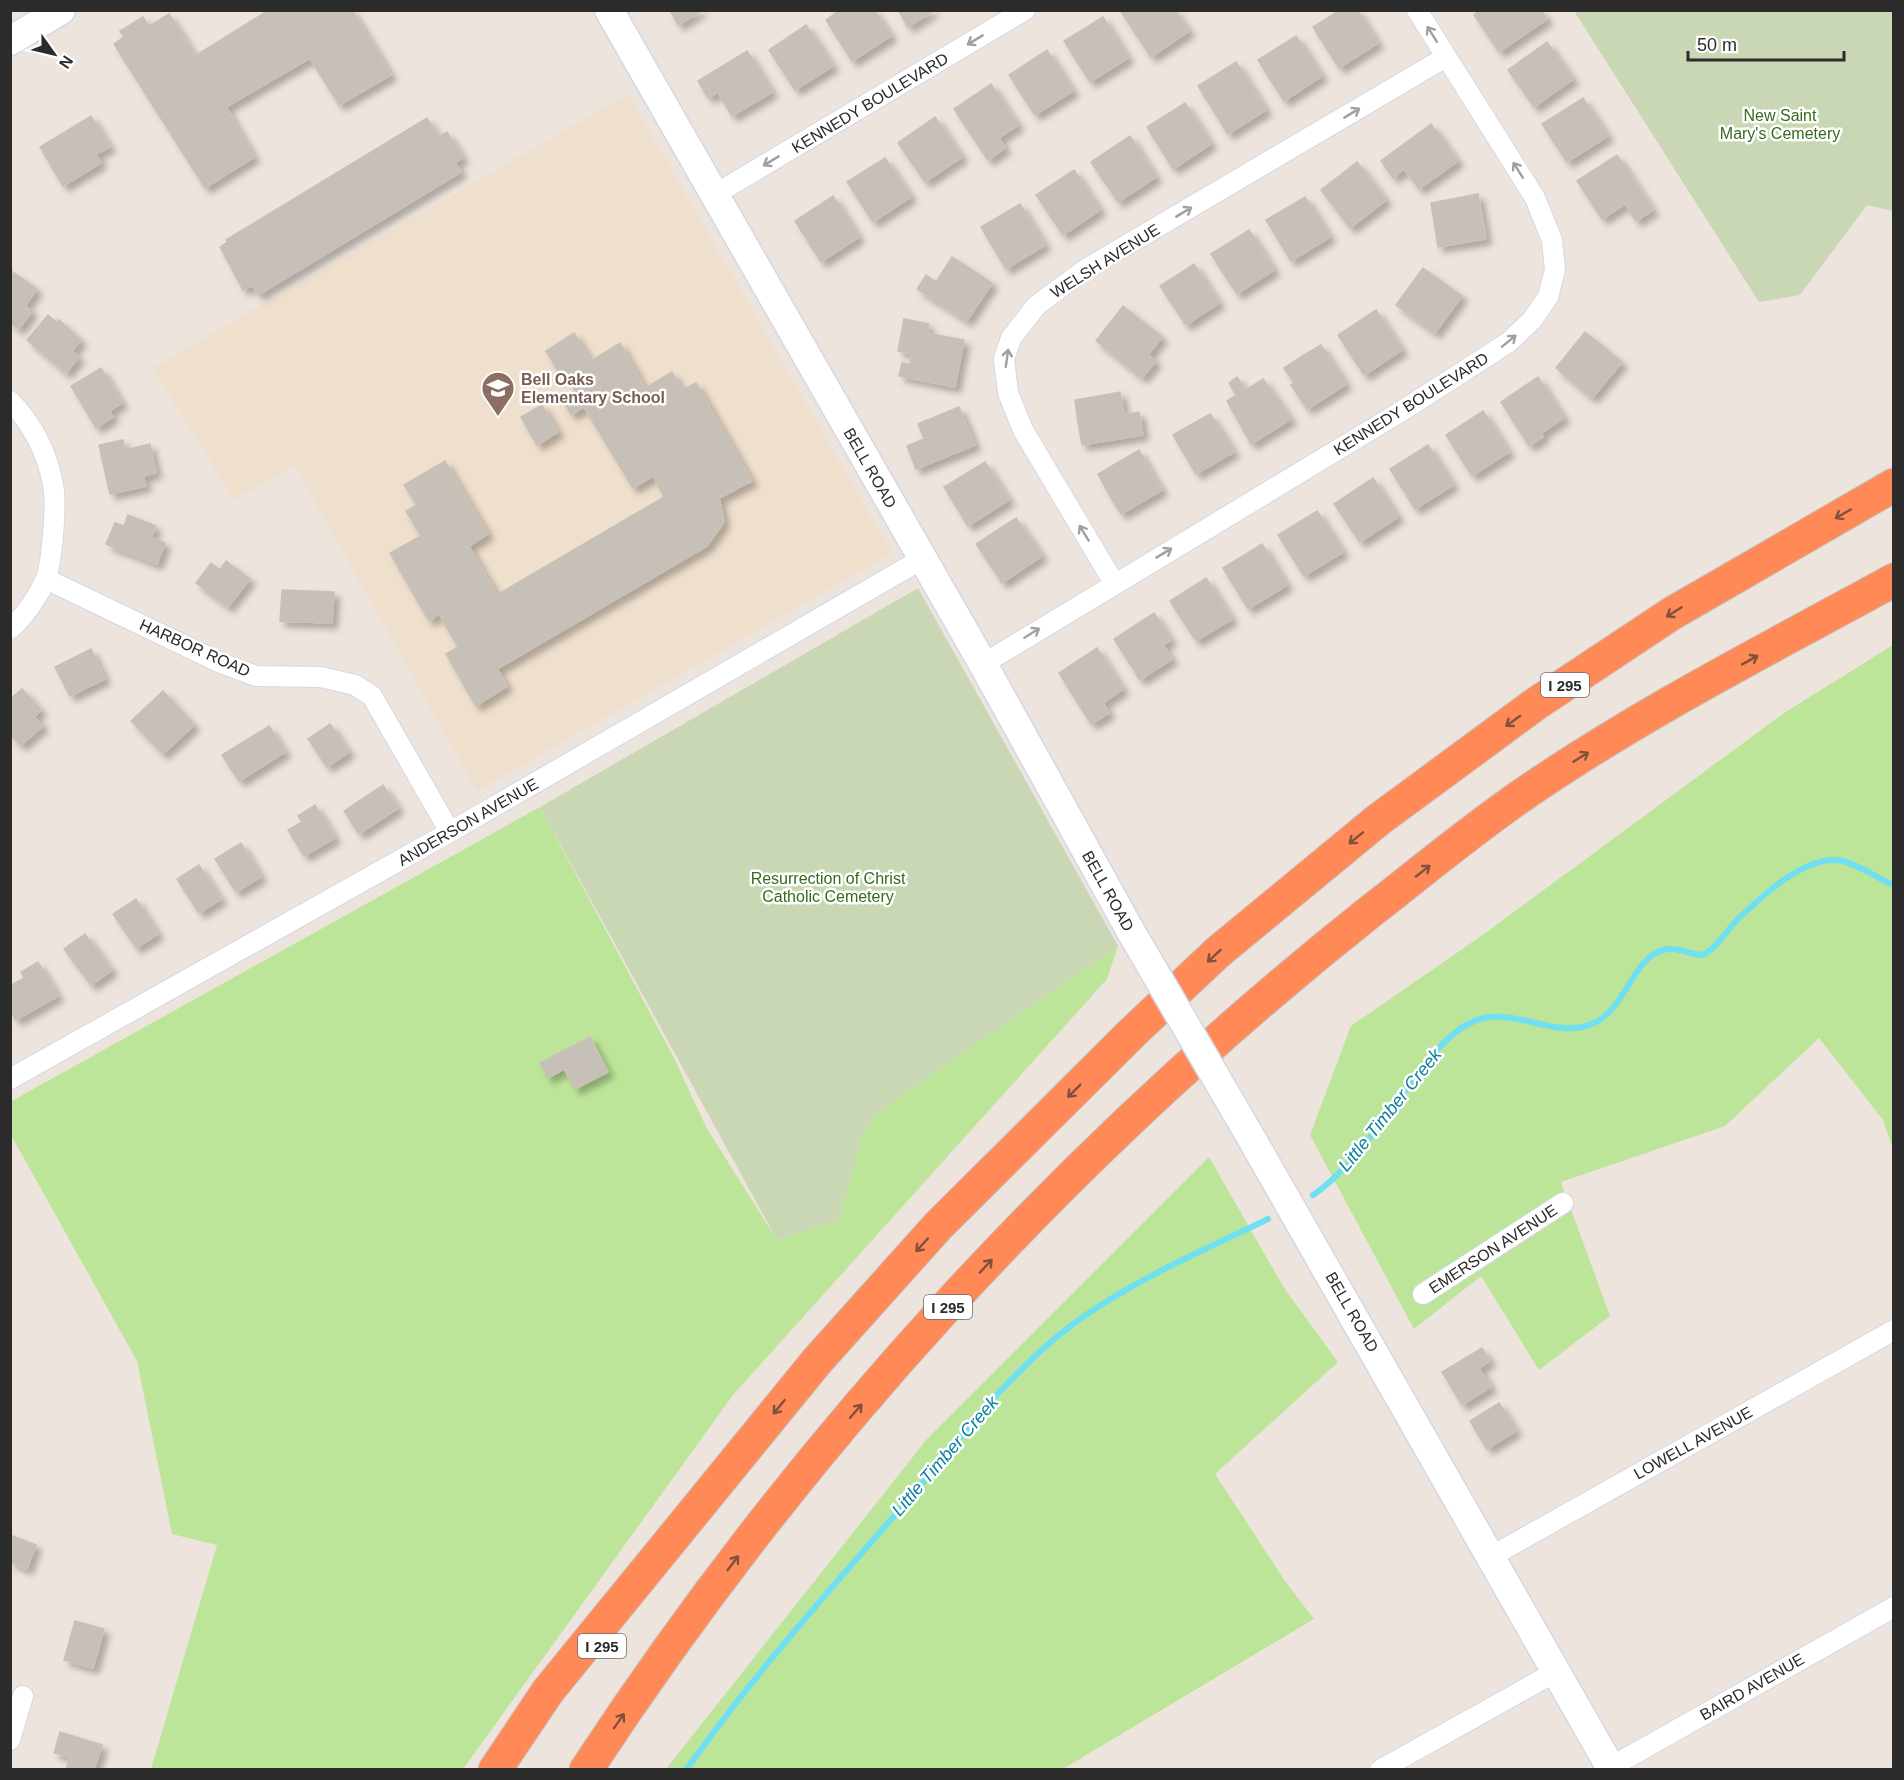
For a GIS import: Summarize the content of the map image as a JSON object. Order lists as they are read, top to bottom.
{
  "streets": {
    "highway": ["I 295"],
    "street": [
      "KENNEDY BOULEVARD",
      "WELSH AVENUE",
      "BELL ROAD",
      "HARBOR ROAD",
      "ANDERSON AVENUE",
      "EMERSON AVENUE",
      "LOWELL AVENUE",
      "BAIRD AVENUE"
    ]
  },
  "crossings": [
    ["KENNEDY BOULEVARD", "WELSH AVENUE"],
    ["KENNEDY BOULEVARD", "BELL ROAD"],
    ["BELL ROAD", "ANDERSON AVENUE"],
    ["BELL ROAD", "LOWELL AVENUE"],
    ["BELL ROAD", "BAIRD AVENUE"],
    ["HARBOR ROAD", "ANDERSON AVENUE"]
  ],
  "water": ["Little Timber Creek"],
  "parks": ["New Saint Mary's Cemetery", "Resurrection of Christ Catholic Cemetery"],
  "places": {
    "school or university": ["Bell Oaks Elementary School"]
  },
  "scale_bar": "50 m",
  "north": "bottom right"
}
